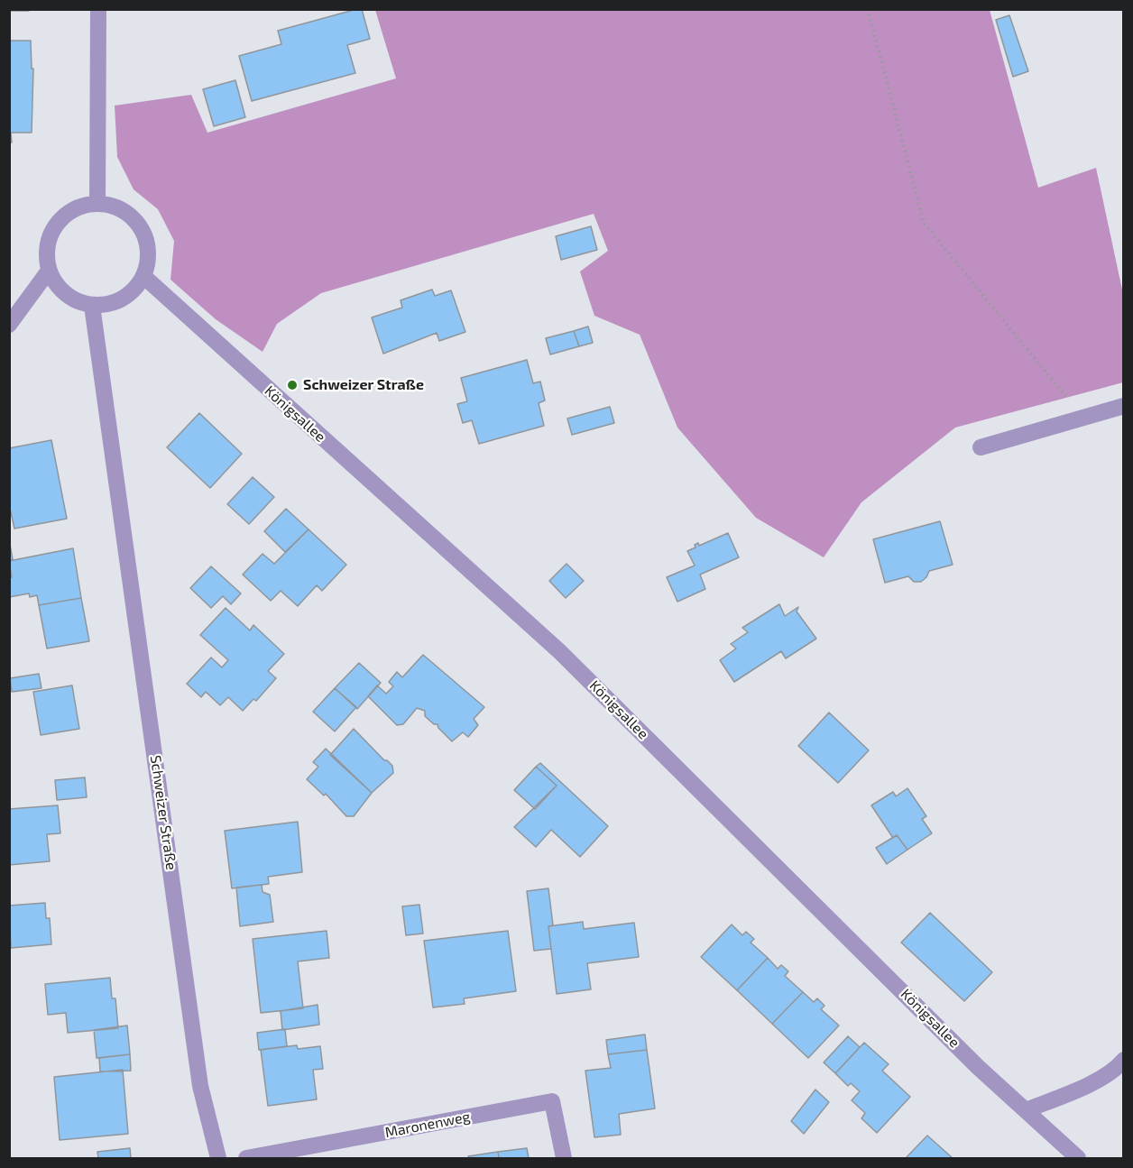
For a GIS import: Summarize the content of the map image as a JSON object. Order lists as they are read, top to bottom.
{
  "streets": {
    "street": ["Königsallee", "Schweizer Straße", "Maronenweg"]
  },
  "crossings": [
    ["Königsallee", "Schweizer Straße"]
  ],
  "places": ["Schweizer Straße"]
}
